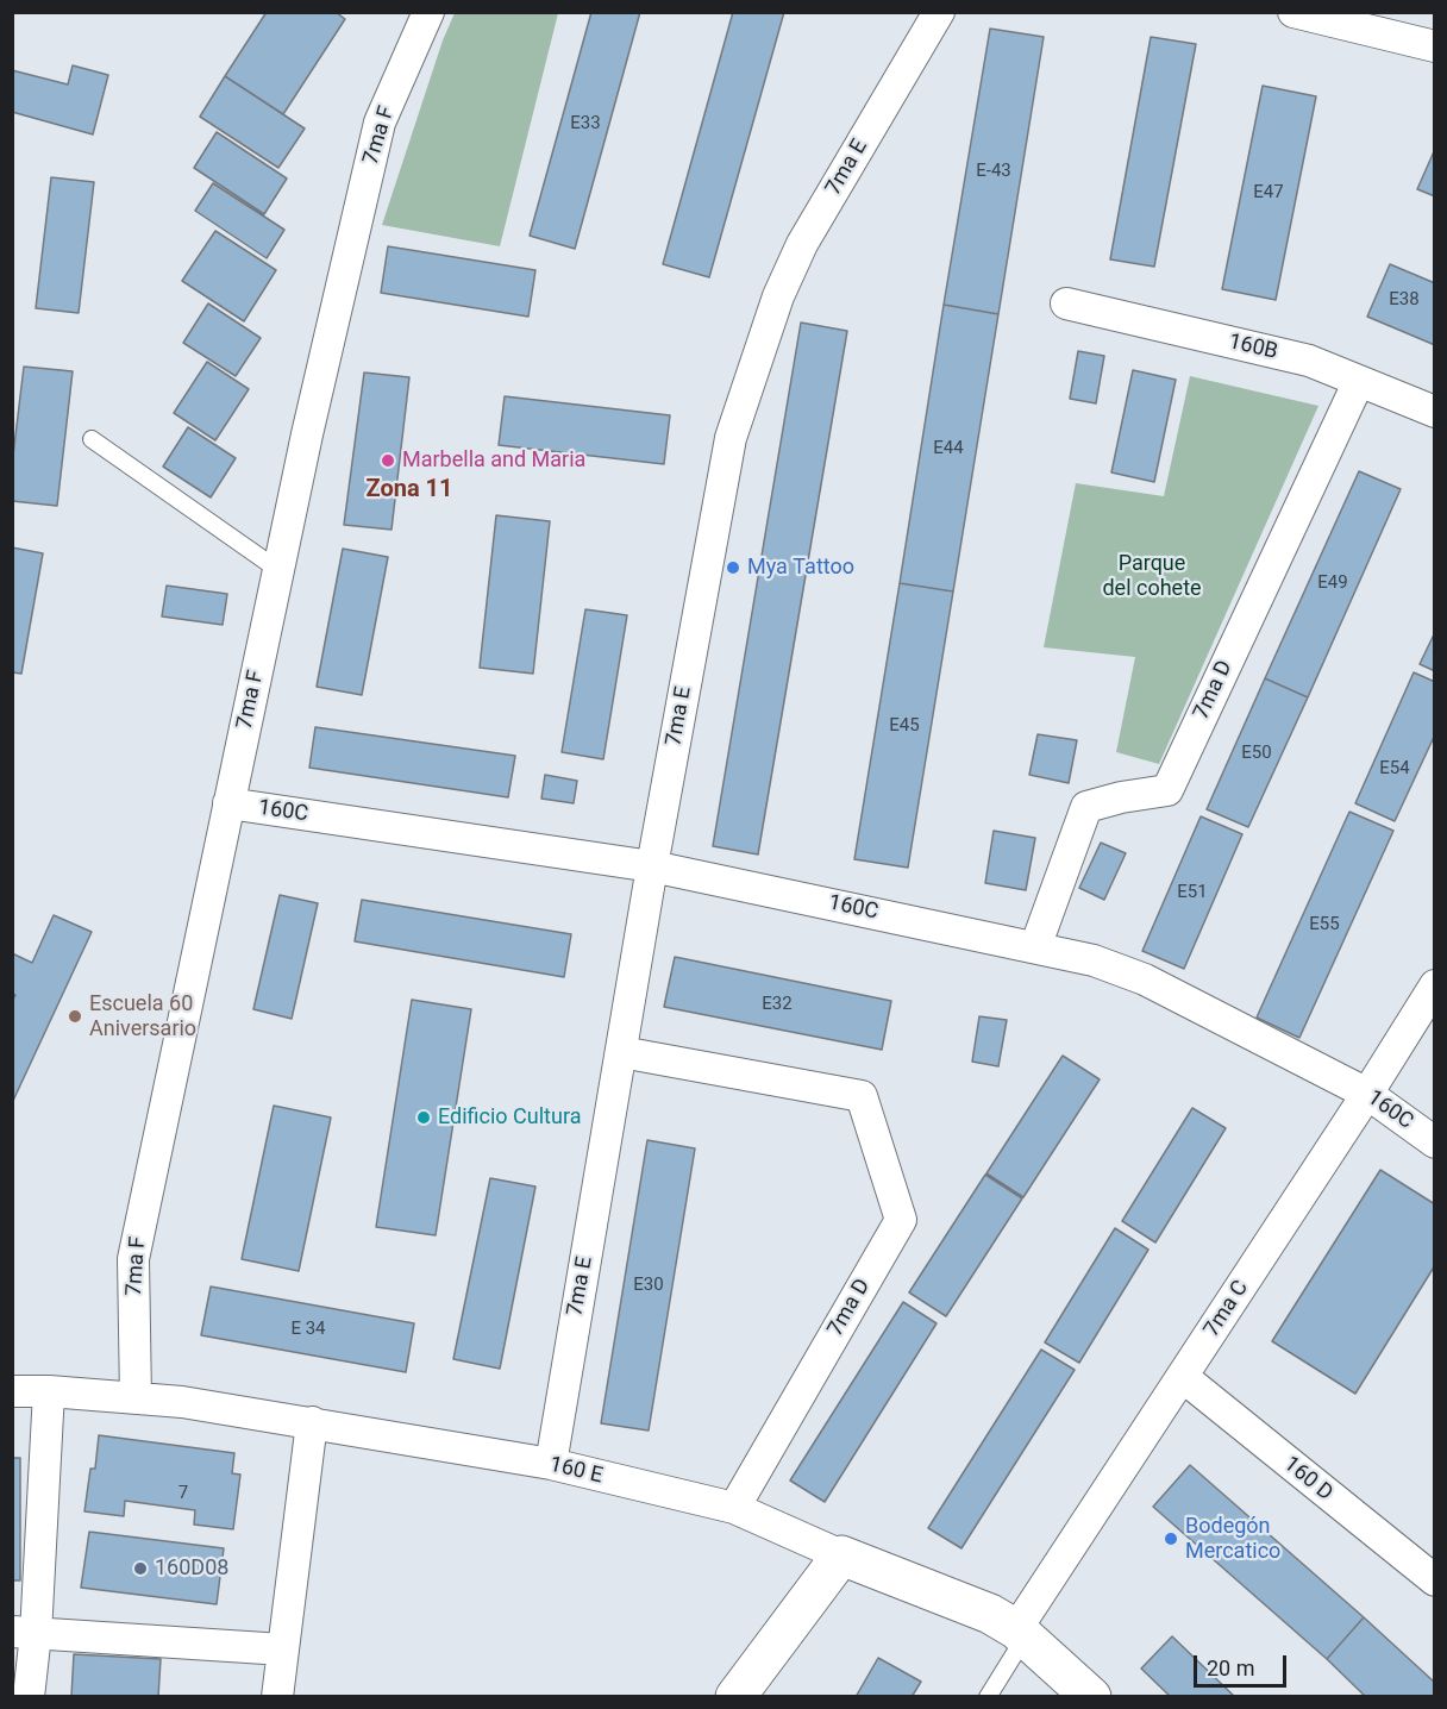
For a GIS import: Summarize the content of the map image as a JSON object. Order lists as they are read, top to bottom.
{
  "streets": {
    "street": [
      "7ma F",
      "7ma E",
      "160B",
      "7ma D",
      "160C",
      "7ma C",
      "160 E",
      "160 D"
    ]
  },
  "crossings": [
    ["7ma F", "160C"],
    ["7ma F", "160 E"],
    ["7ma E", "7ma D"],
    ["7ma E", "160C"],
    ["7ma E", "160 E"],
    ["160B", "7ma D"],
    ["7ma D", "160C"],
    ["7ma D", "160 E"],
    ["160C", "7ma C"],
    ["7ma C", "160 E"],
    ["7ma C", "160 D"]
  ],
  "districts": ["Zona 11"],
  "parks": ["Parque del cohete"],
  "places": [
    "Marbella and Maria",
    "Mya Tattoo",
    "Escuela 60 Aniversario",
    "Edificio Cultura",
    "Bodegón Mercatico",
    "160D08"
  ],
  "house_numbers": [
    "E33",
    "E-43",
    "E47",
    "E38",
    "E44",
    "E49",
    "E45",
    "E50",
    "E54",
    "E51",
    "E55",
    "E32",
    "E30",
    "E 34",
    "7"
  ],
  "scale_bar": "20 m"
}
